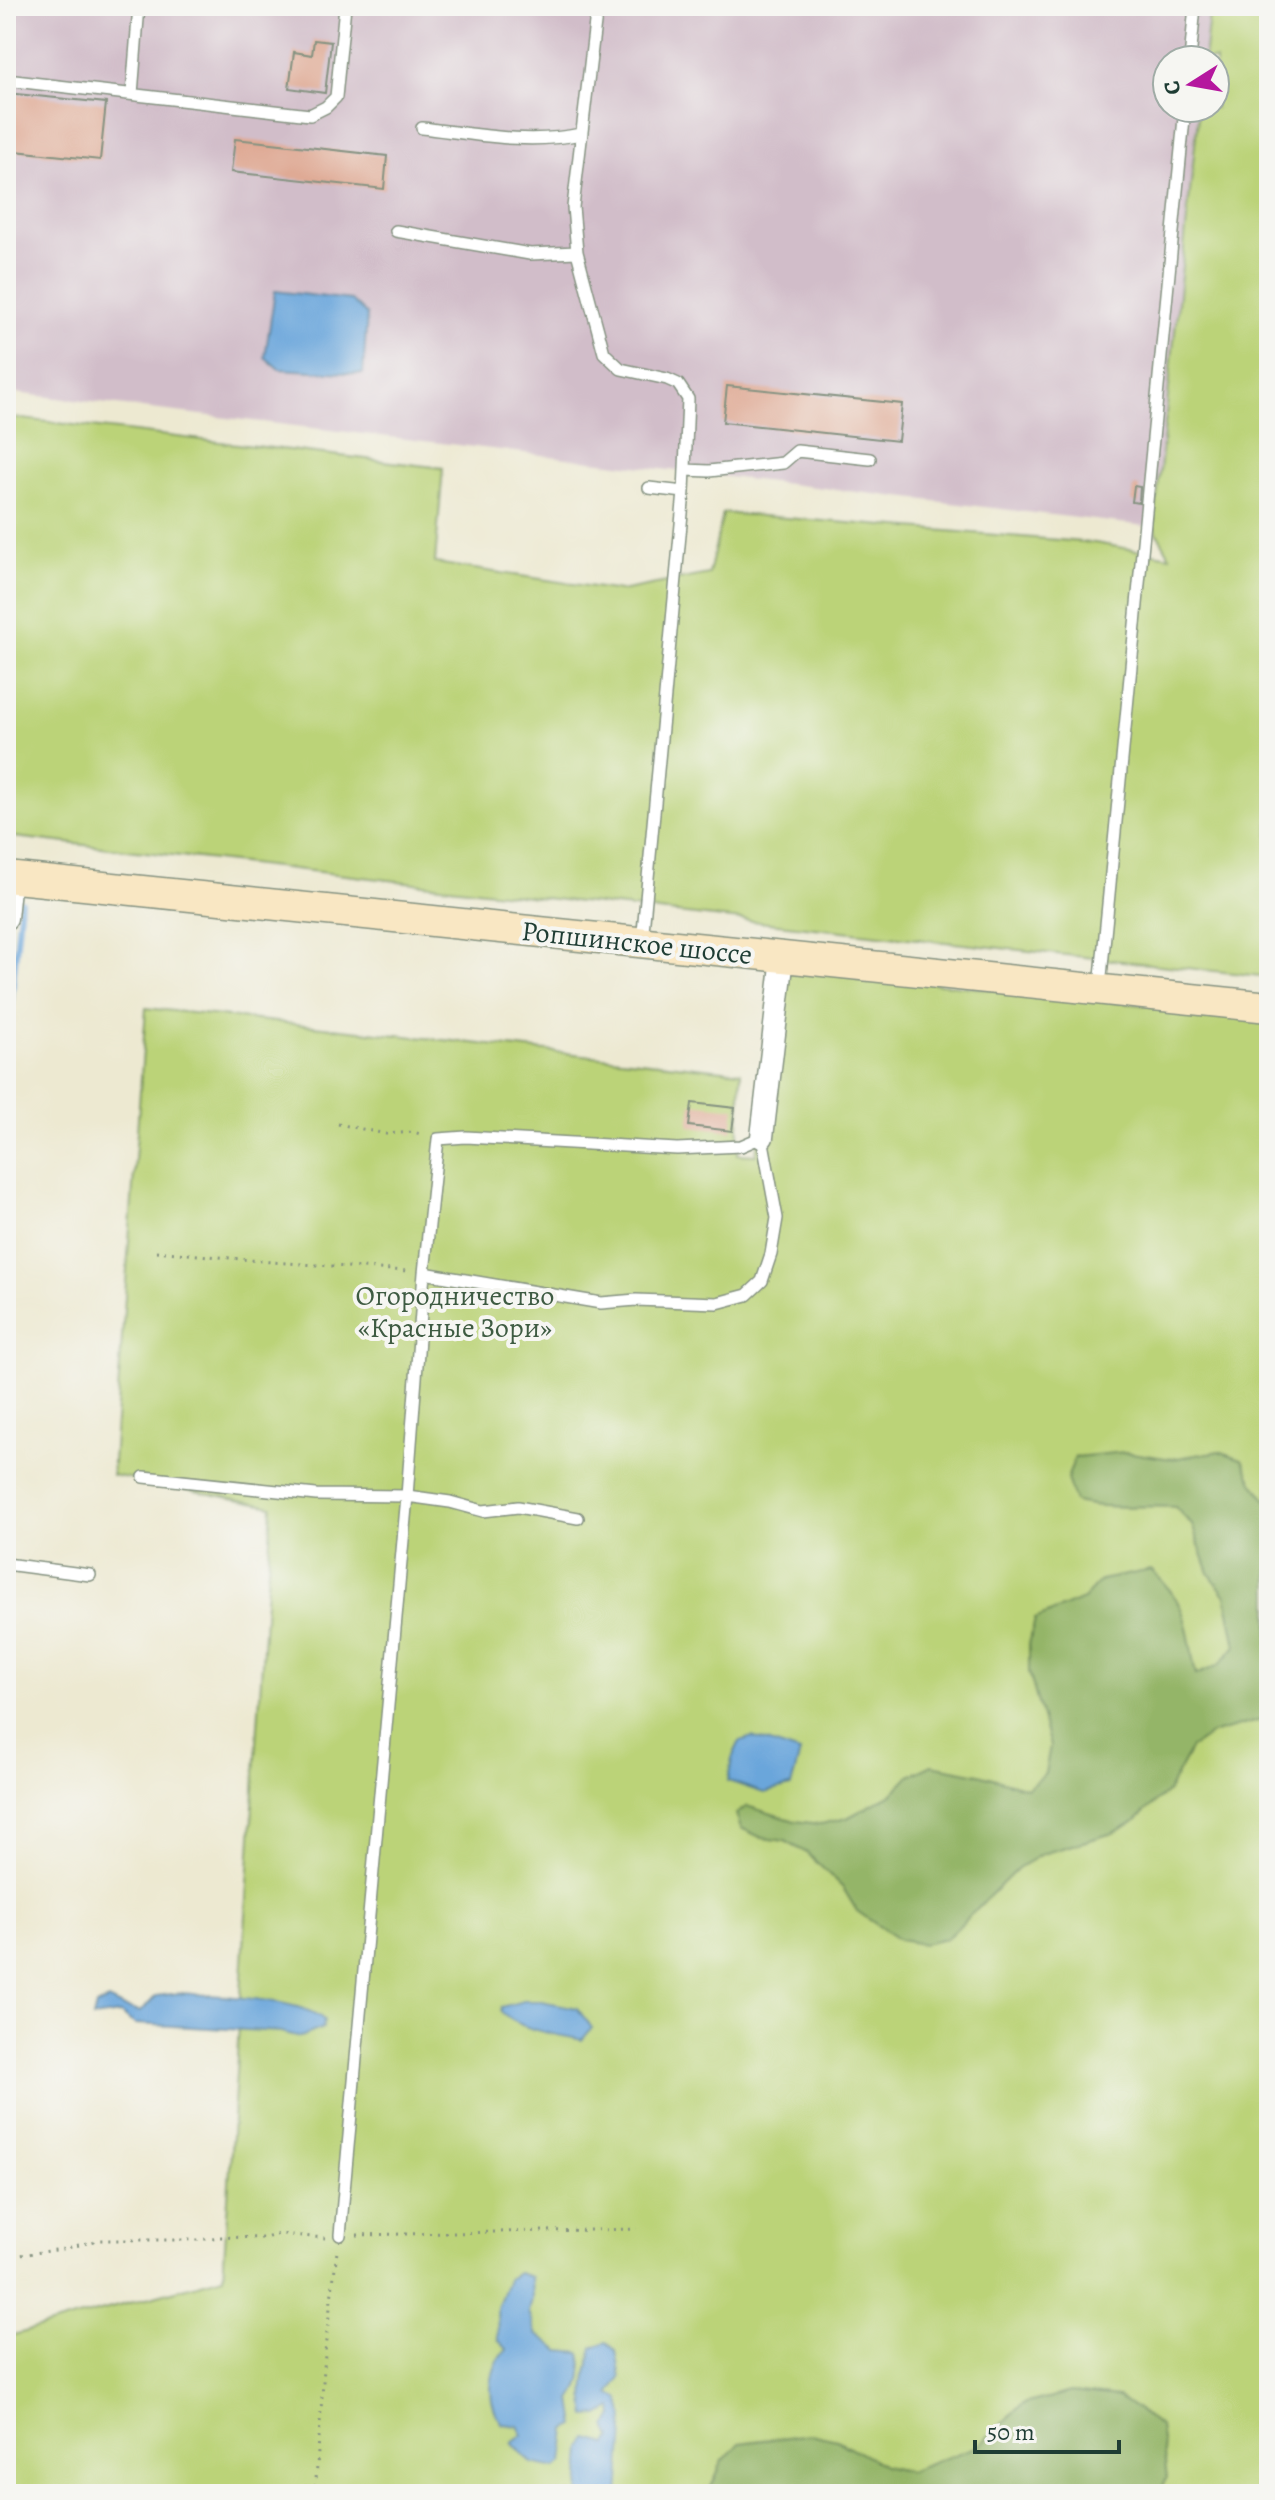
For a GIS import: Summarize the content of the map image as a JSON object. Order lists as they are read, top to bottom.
{
  "streets": {
    "main road": ["Ропшинское шоссе"]
  },
  "parks": ["Огородничество «Красные Зори»"],
  "scale_bar": "50 m",
  "north": "left"
}
